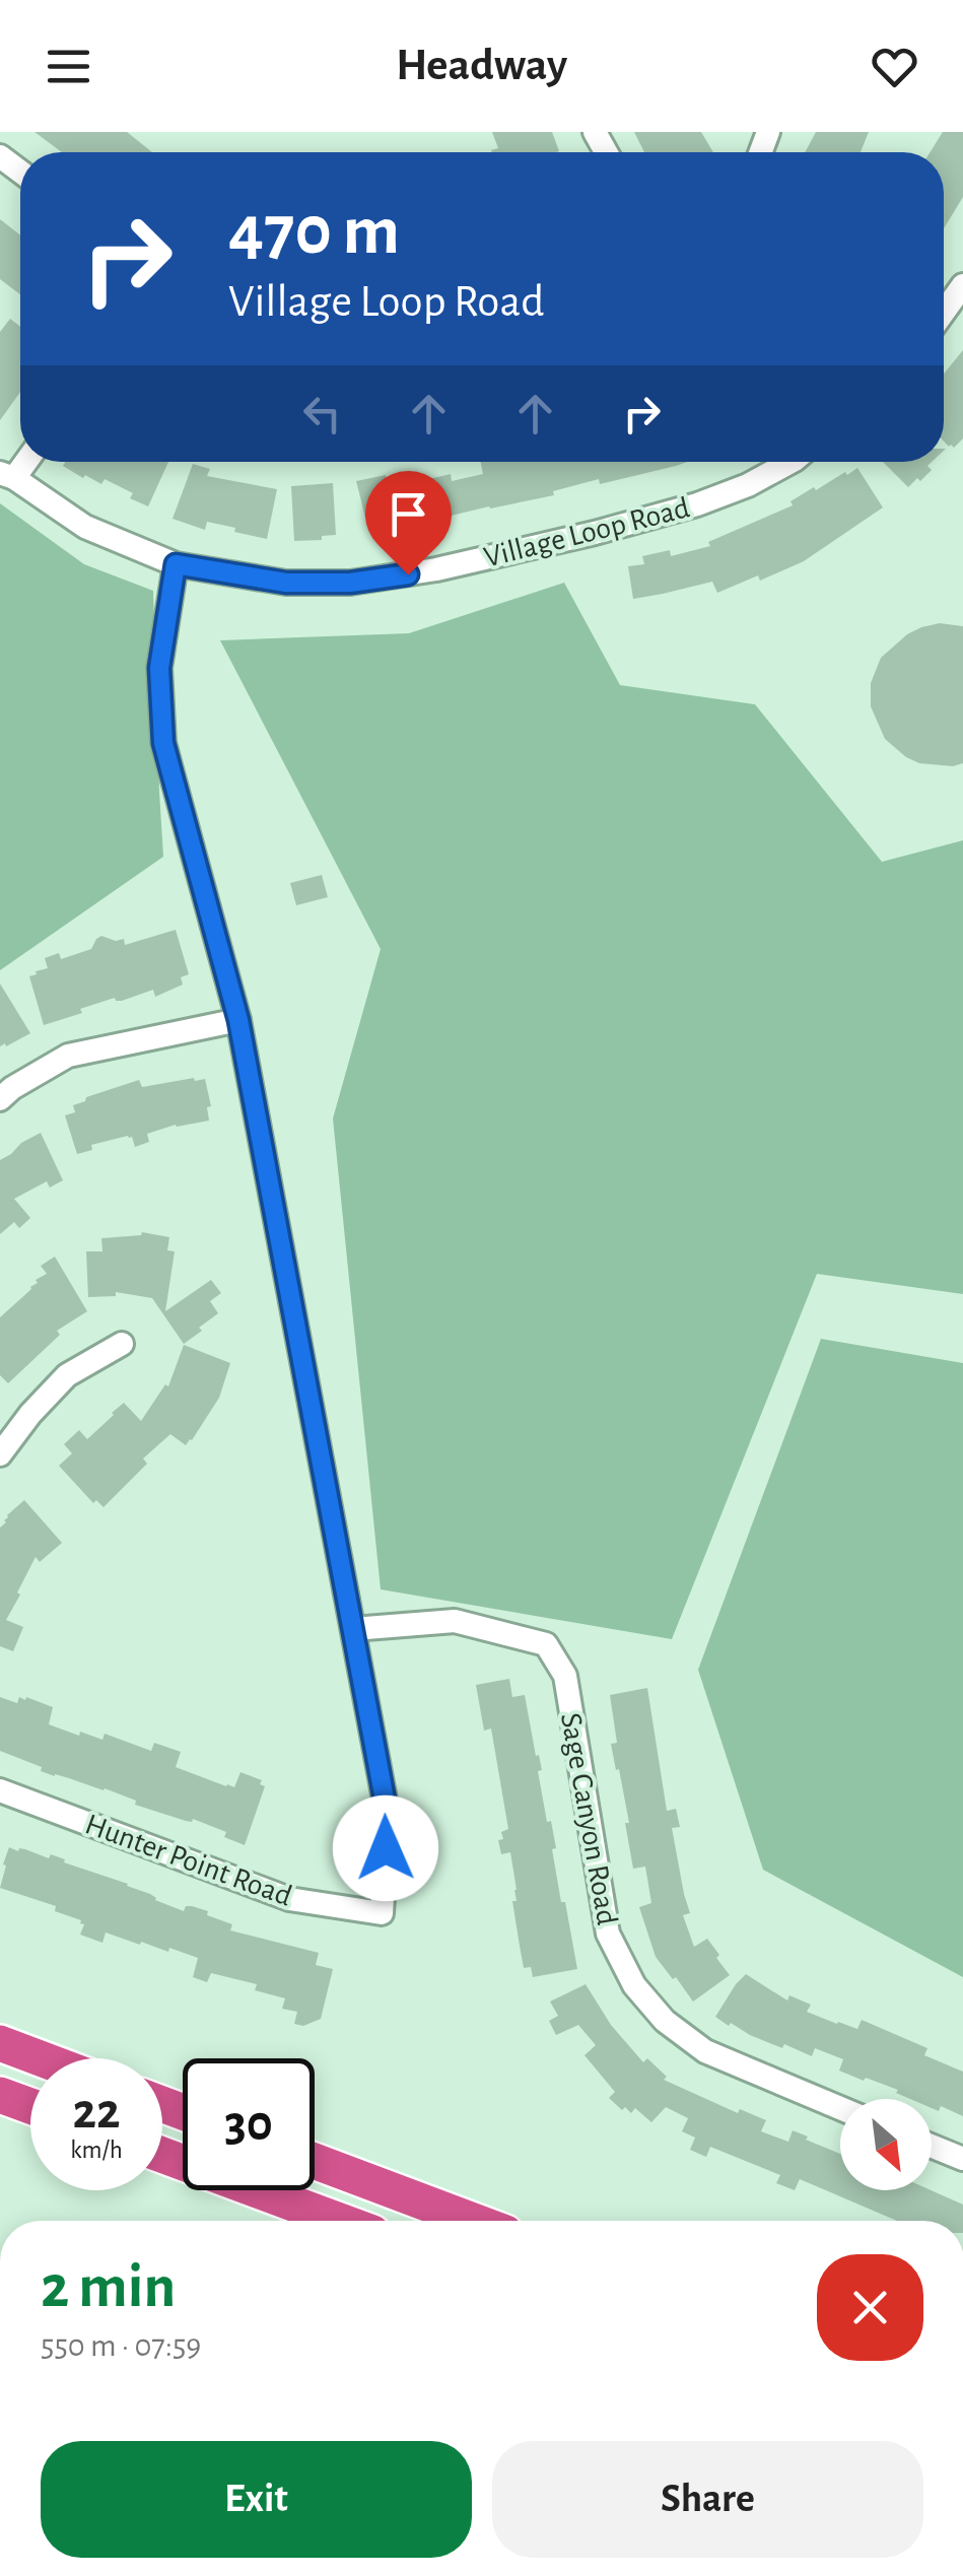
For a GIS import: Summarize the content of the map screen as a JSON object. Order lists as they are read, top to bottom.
{
  "streets": {
    "street": ["Village Loop Road", "Sage Canyon Road", "Hunter Point Road"]
  },
  "crossings": [
    ["Sage Canyon Road", "Hunter Point Road"]
  ],
  "north": "bottom right",
  "page": {
    "header": "Headway",
    "turn": ["470 m", "Village Loop Road"],
    "speed": "22 km/h",
    "limit": "30",
    "heading": ["2 min", "550 m · 07:59"],
    "buttons": ["Exit", "Share"]
  }
}
